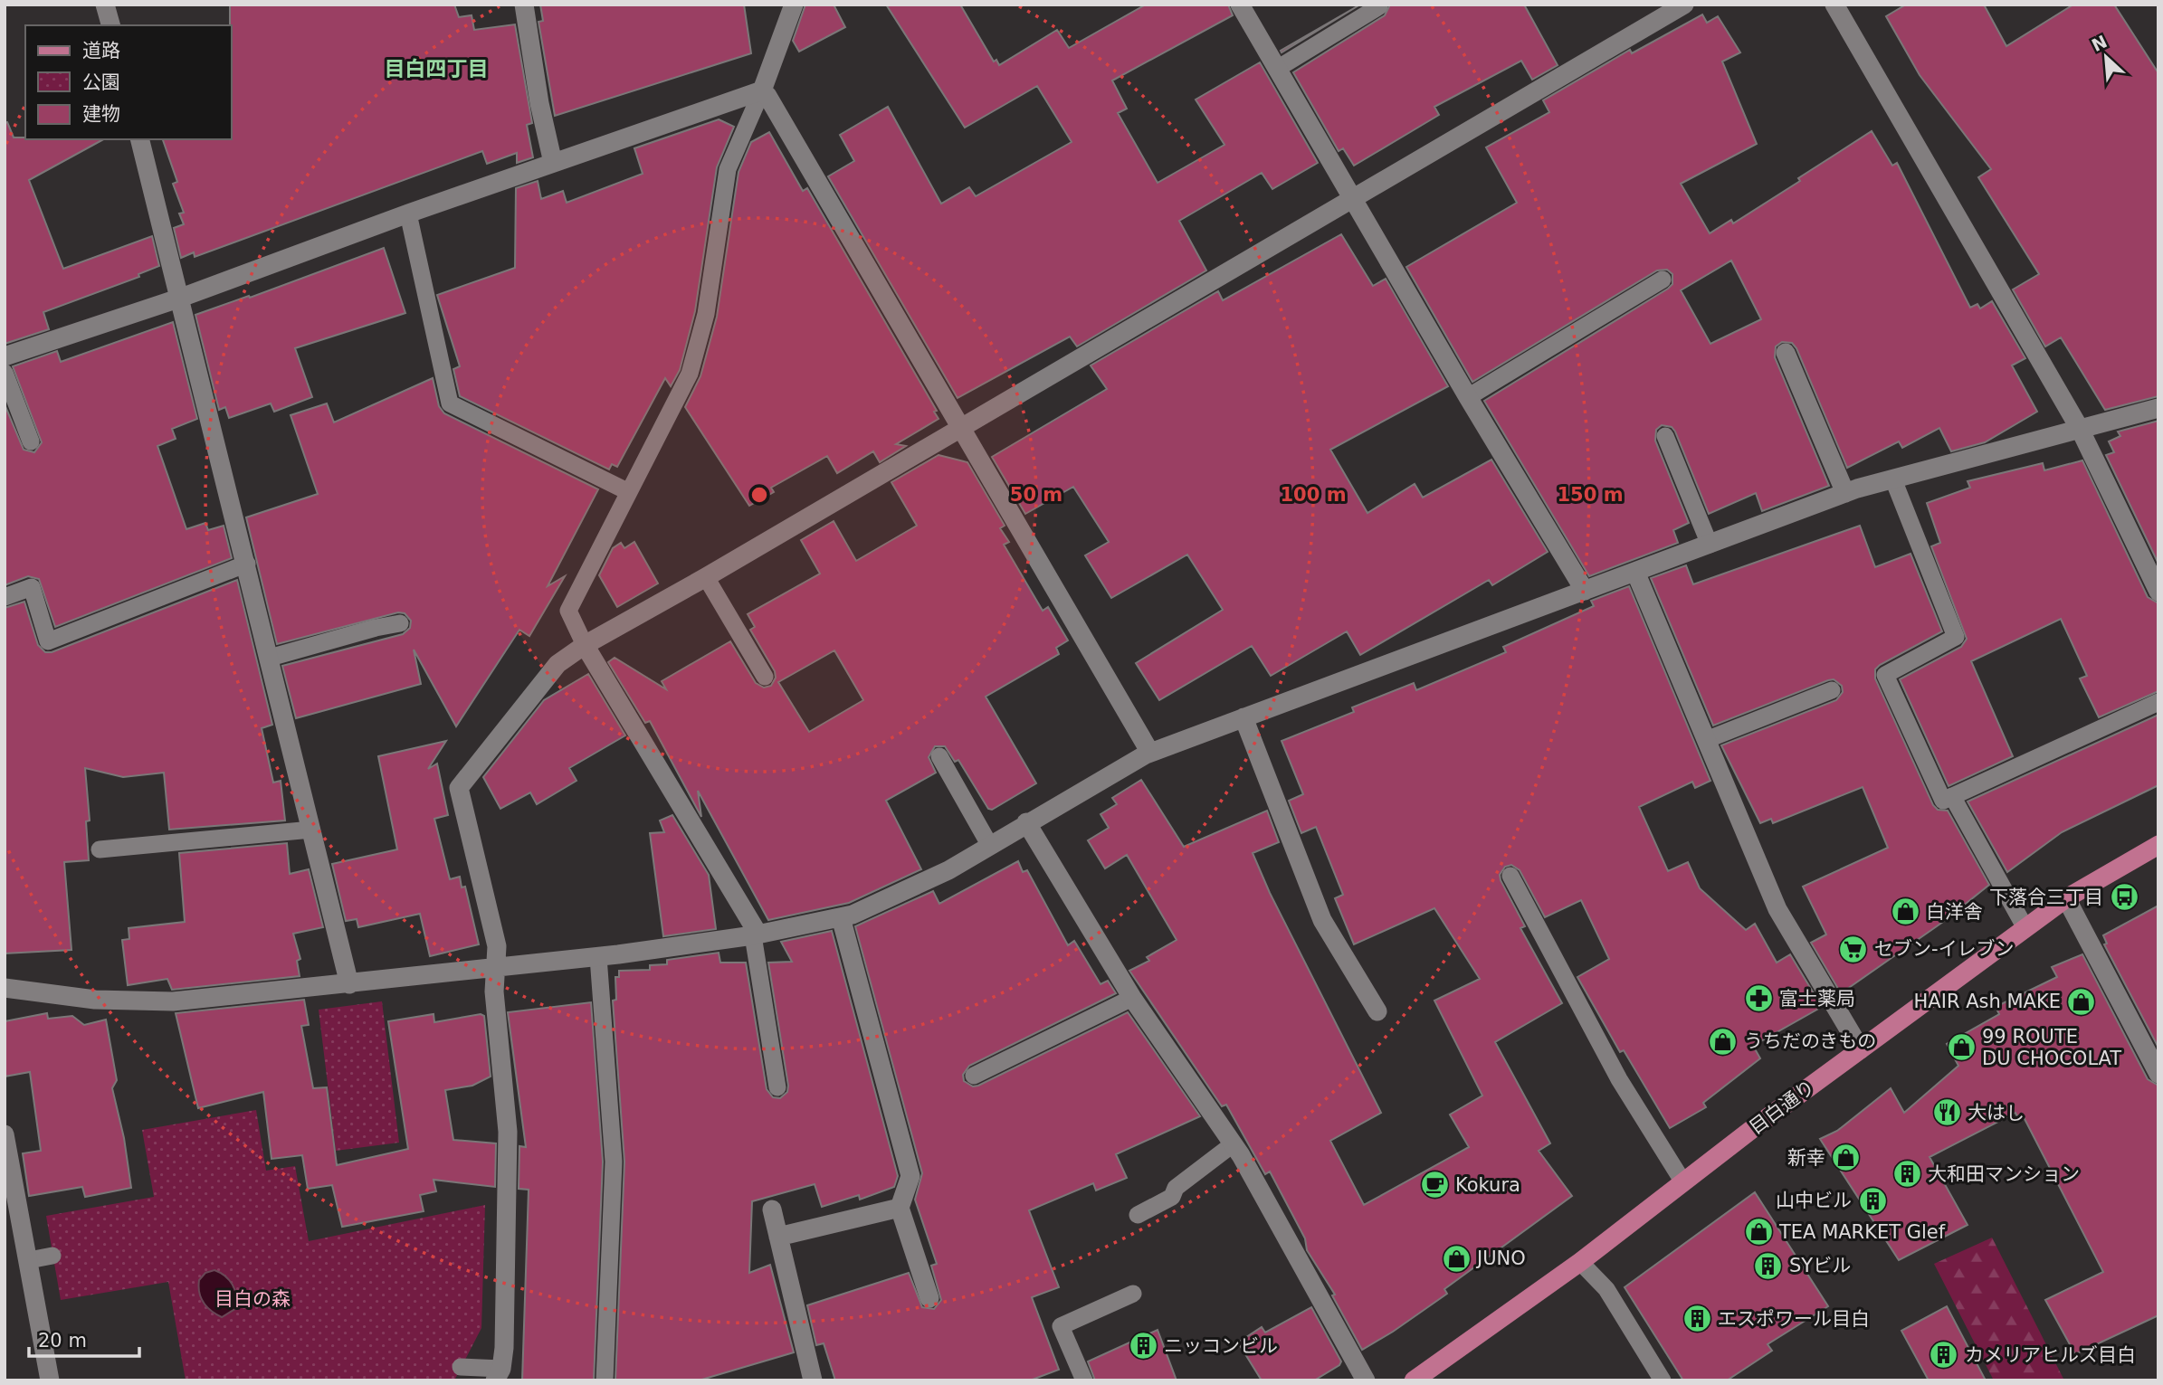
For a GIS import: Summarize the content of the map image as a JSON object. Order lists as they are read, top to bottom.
{
  "streets": {
    "main road": ["目白通り"]
  },
  "districts": ["目白四丁目"],
  "parks": ["目白の森"],
  "places": {
    "bus stop": ["下落合三丁目"],
    "shop": [
      "白洋舎",
      "HAIR Ash MAKE",
      "うちだのきもの",
      "99 ROUTE DU CHOCOLAT",
      "新幸",
      "TEA MARKET Glef",
      "JUNO"
    ],
    "supermarket": ["セブン-イレブン"],
    "pharmacy": ["富士薬局"],
    "restaurant": ["大はし"],
    "building": [
      "大和田マンション",
      "山中ビル",
      "SYビル",
      "エスポワール目白",
      "ニッコンビル",
      "カメリアヒルズ目白"
    ],
    "cafe": ["Kokura"]
  },
  "legend": ["道路", "公園", "建物"],
  "scale_bar": "20 m",
  "north": "top left",
  "rings": ["50 m", "100 m", "150 m"]
}
